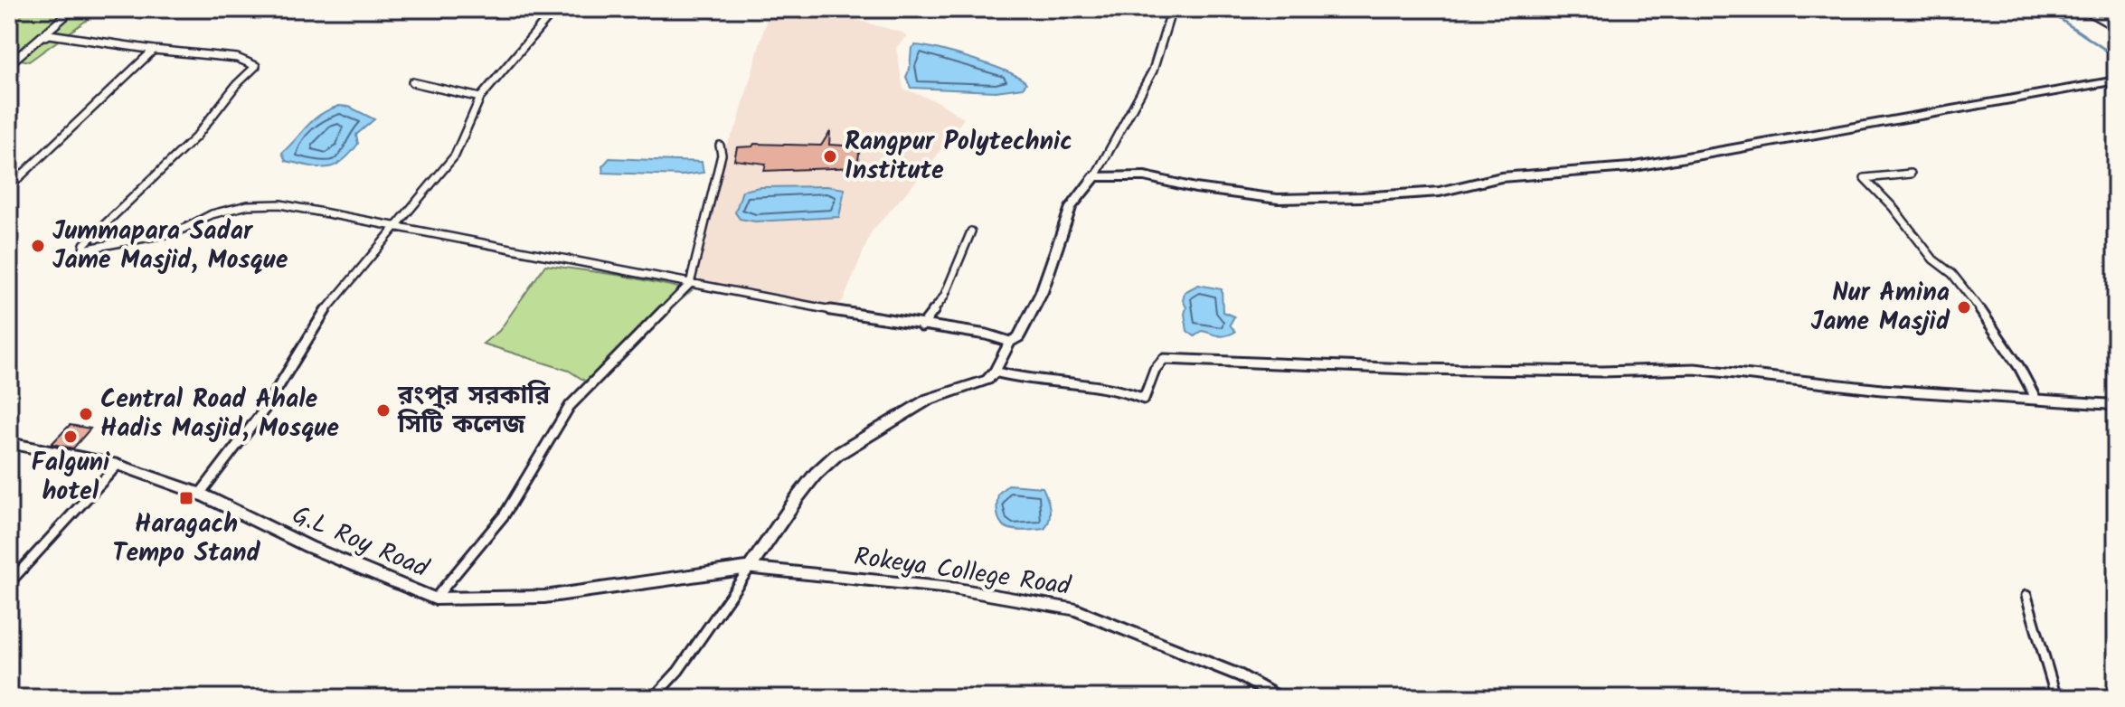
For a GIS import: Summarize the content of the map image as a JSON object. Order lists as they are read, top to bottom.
{
  "streets": {
    "main road": ["G.L Roy Road"],
    "street": ["Rokeya College Road"]
  },
  "crossings": [
    ["G.L Roy Road", "Rokeya College Road"]
  ],
  "places": {
    "other": [
      "Rangpur Polytechnic Institute",
      "Jummapara Sadar Jame Masjid, Mosque",
      "Nur Amina Jame Masjid",
      "রংপুর সরকারি সিটি কলেজ",
      "Central Road Ahale Hadis Masjid, Mosque",
      "Falguni hotel"
    ],
    "transit": ["Haragach Tempo Stand"]
  }
}
